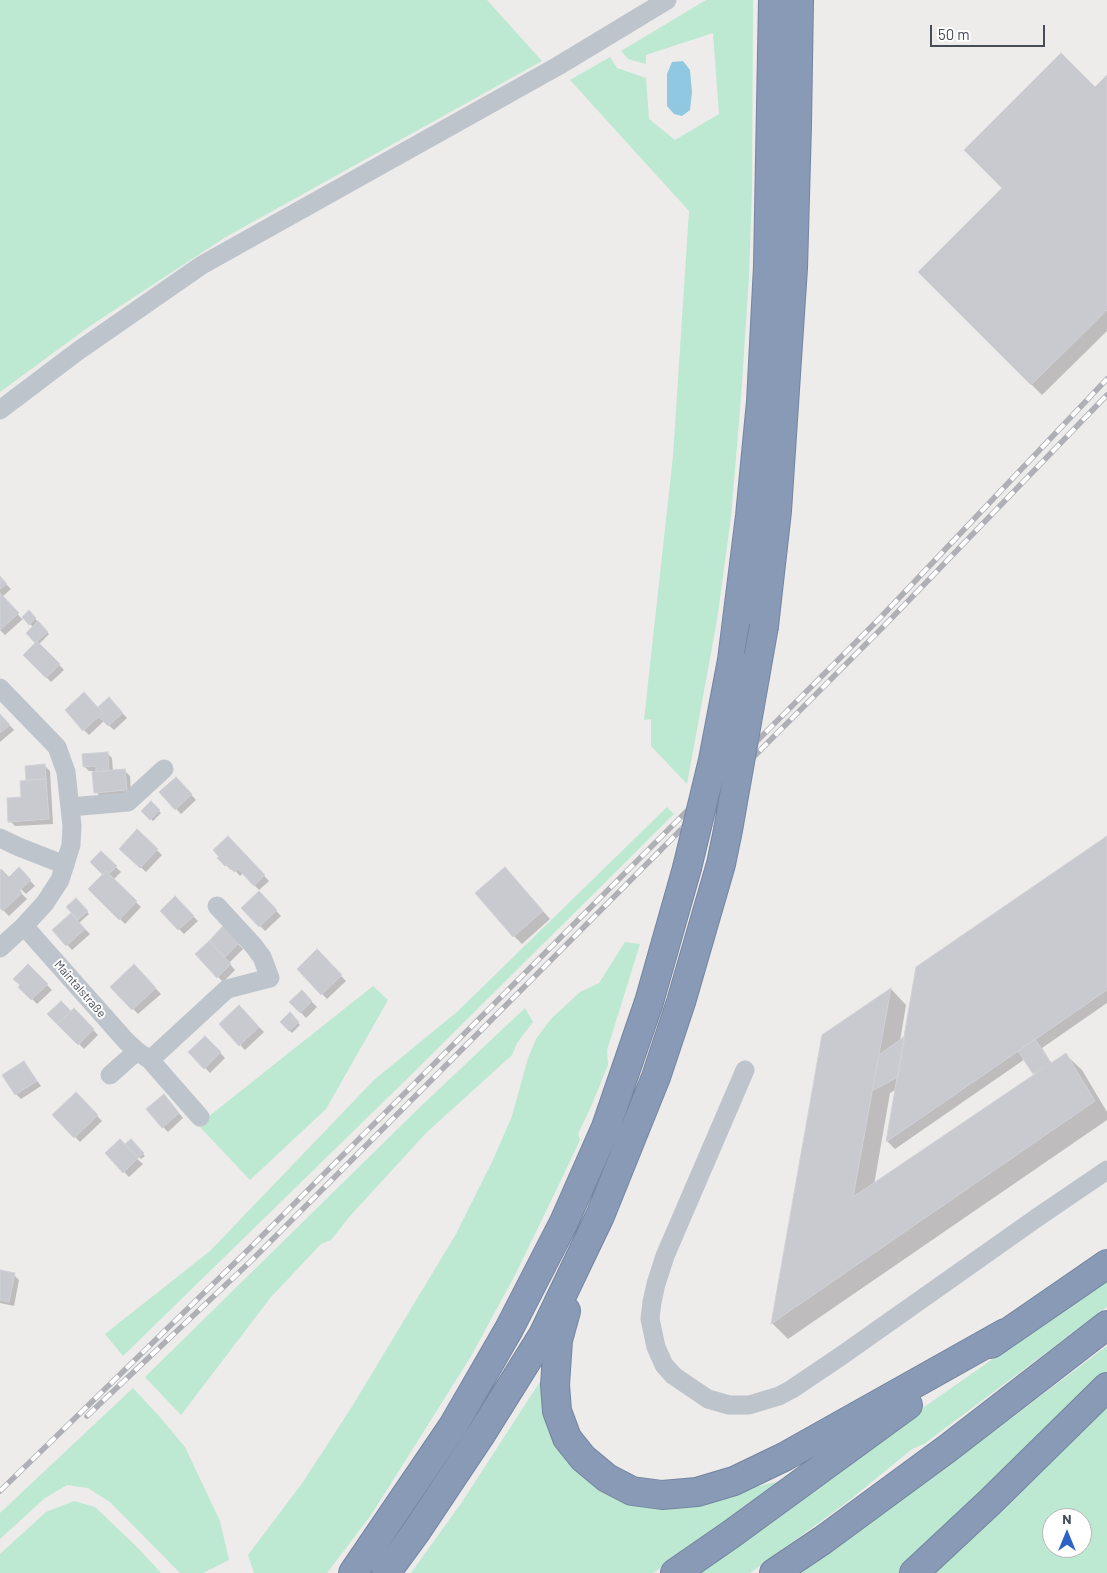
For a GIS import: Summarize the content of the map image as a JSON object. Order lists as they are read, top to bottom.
{
  "streets": {
    "street": ["Maintalstraße"]
  },
  "scale_bar": "50 m",
  "north": "top"
}
